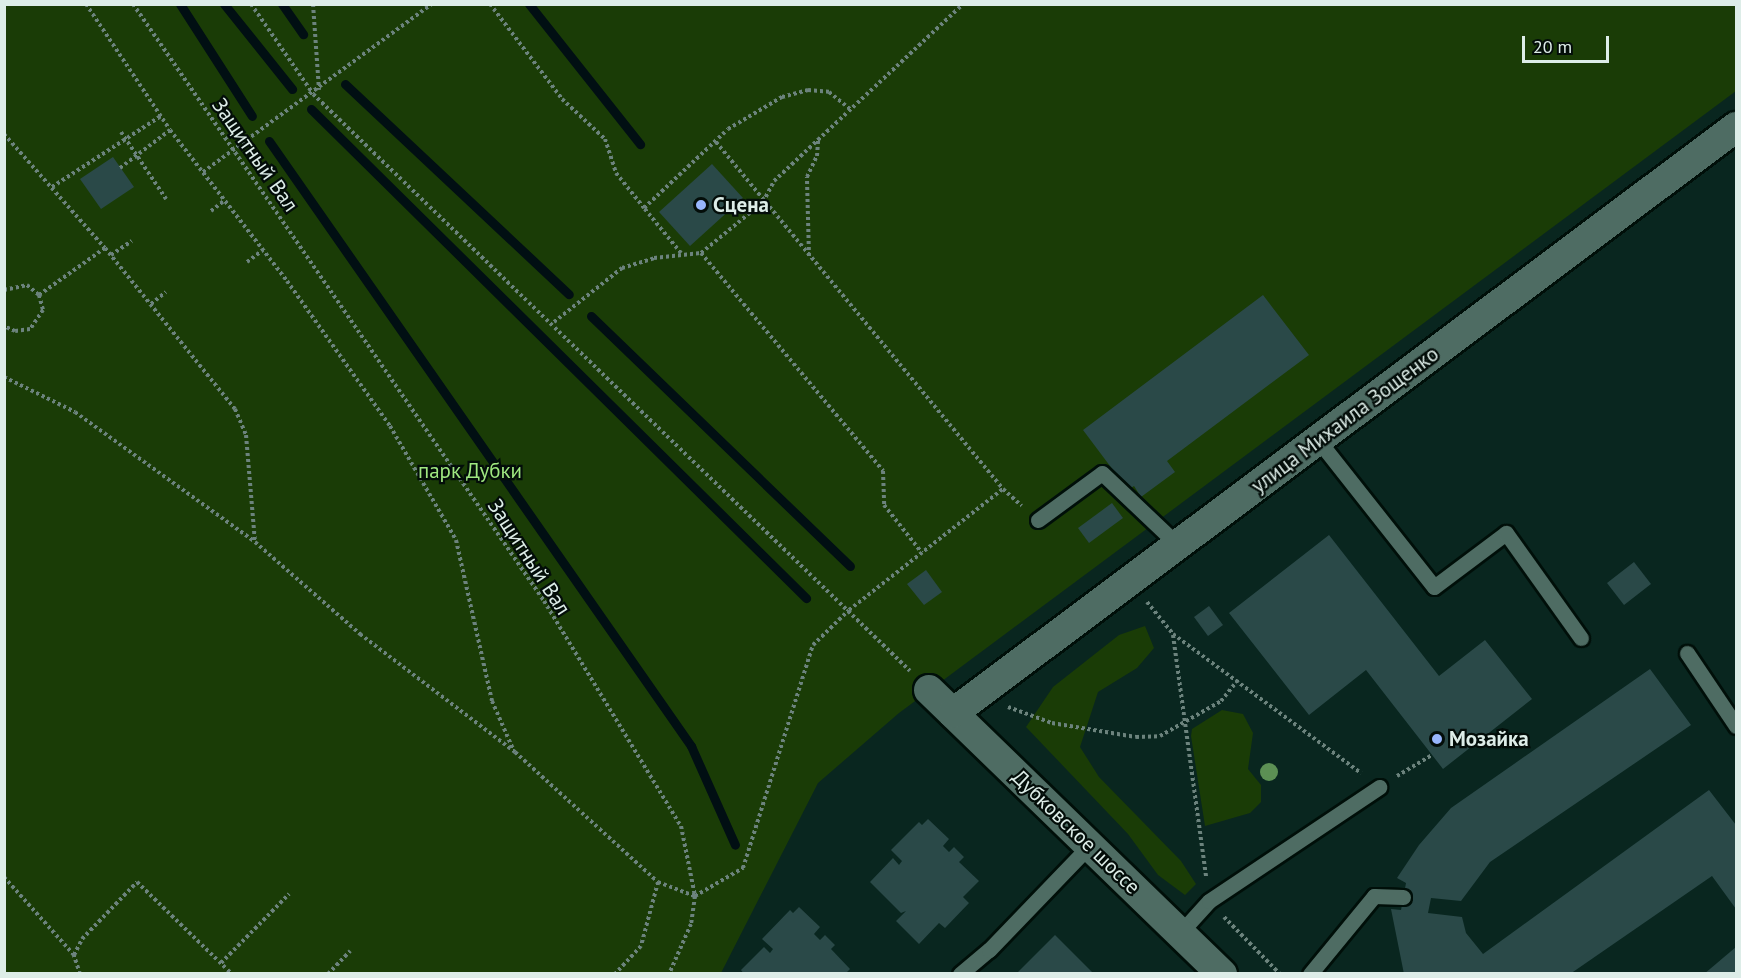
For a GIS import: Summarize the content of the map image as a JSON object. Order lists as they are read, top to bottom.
{
  "streets": {
    "street": ["улица Михаила Зощенко", "Дубковское шоссе"],
    "path": ["Защитный Вал"]
  },
  "crossings": [
    ["улица Михаила Зощенко", "Дубковское шоссе"]
  ],
  "parks": ["парк Дубки"],
  "places": ["Сцена", "Мозайка"],
  "scale_bar": "20 m"
}
